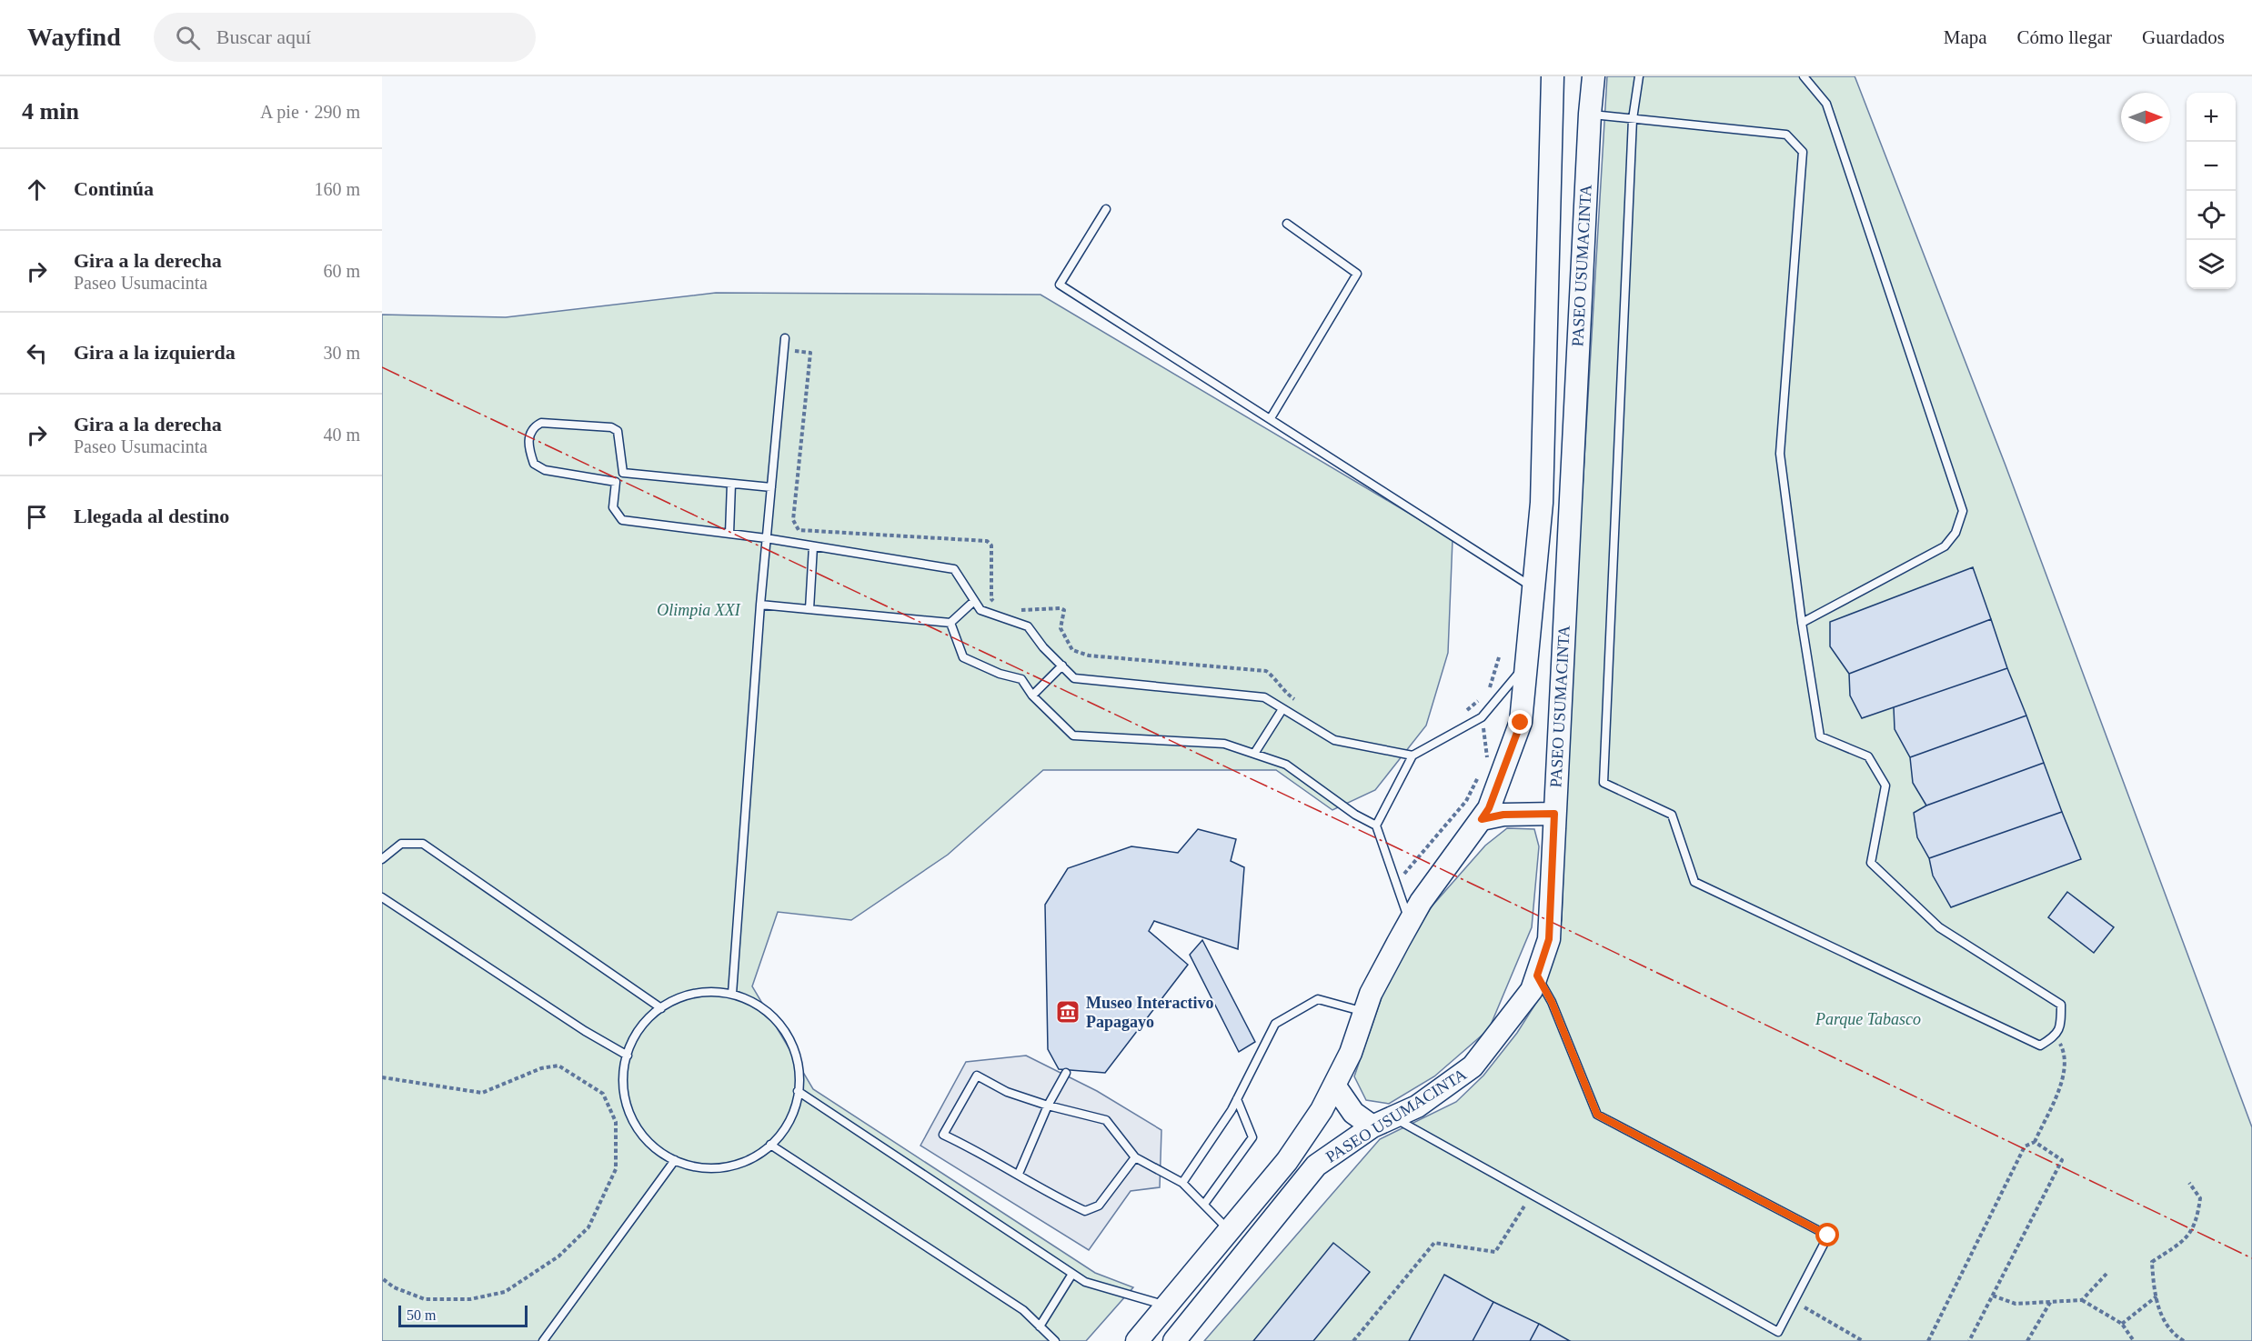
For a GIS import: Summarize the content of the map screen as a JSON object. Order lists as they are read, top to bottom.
{
  "streets": {
    "main road": ["PASEO USUMACINTA"]
  },
  "parks": ["Olimpia XXI", "Parque Tabasco"],
  "places": {
    "museum": ["Museo Interactivo Papagayo"]
  },
  "scale_bar": "50 m",
  "north": "right",
  "page": {
    "header": "Wayfind",
    "search": "Buscar aquí",
    "nav": ["Mapa", "Cómo llegar", "Guardados"],
    "heading": ["4 min", "A pie · 290 m"],
    "map_buttons": ["+", "−"],
    "list": [
      ["Continúa", "160 m"],
      ["Gira a la derecha", "Paseo Usumacinta", "60 m"],
      ["Gira a la izquierda", "30 m"],
      ["Gira a la derecha", "Paseo Usumacinta", "40 m"],
      "Llegada al destino"
    ],
    "scale": "50 m"
  }
}
